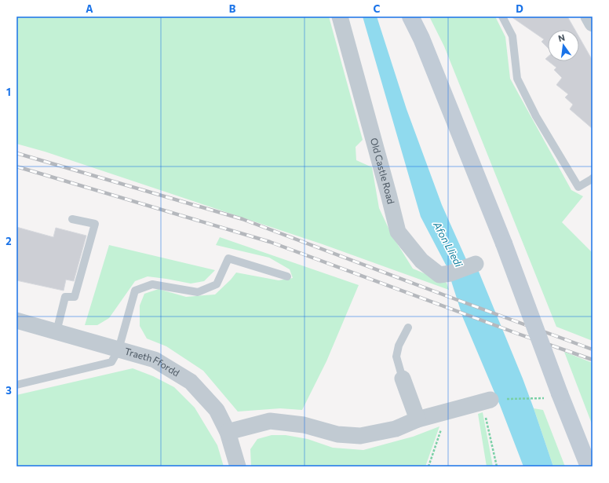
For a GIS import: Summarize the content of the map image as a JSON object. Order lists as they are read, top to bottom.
{
  "streets": {
    "street": ["Old Castle Road", "Traeth Ffordd"]
  },
  "water": ["Afon Lliedi"],
  "north": "top",
  "grid": {
    "columns": [
      "A",
      "B",
      "C",
      "D"
    ],
    "rows": ["1", "2", "3"]
  }
}
